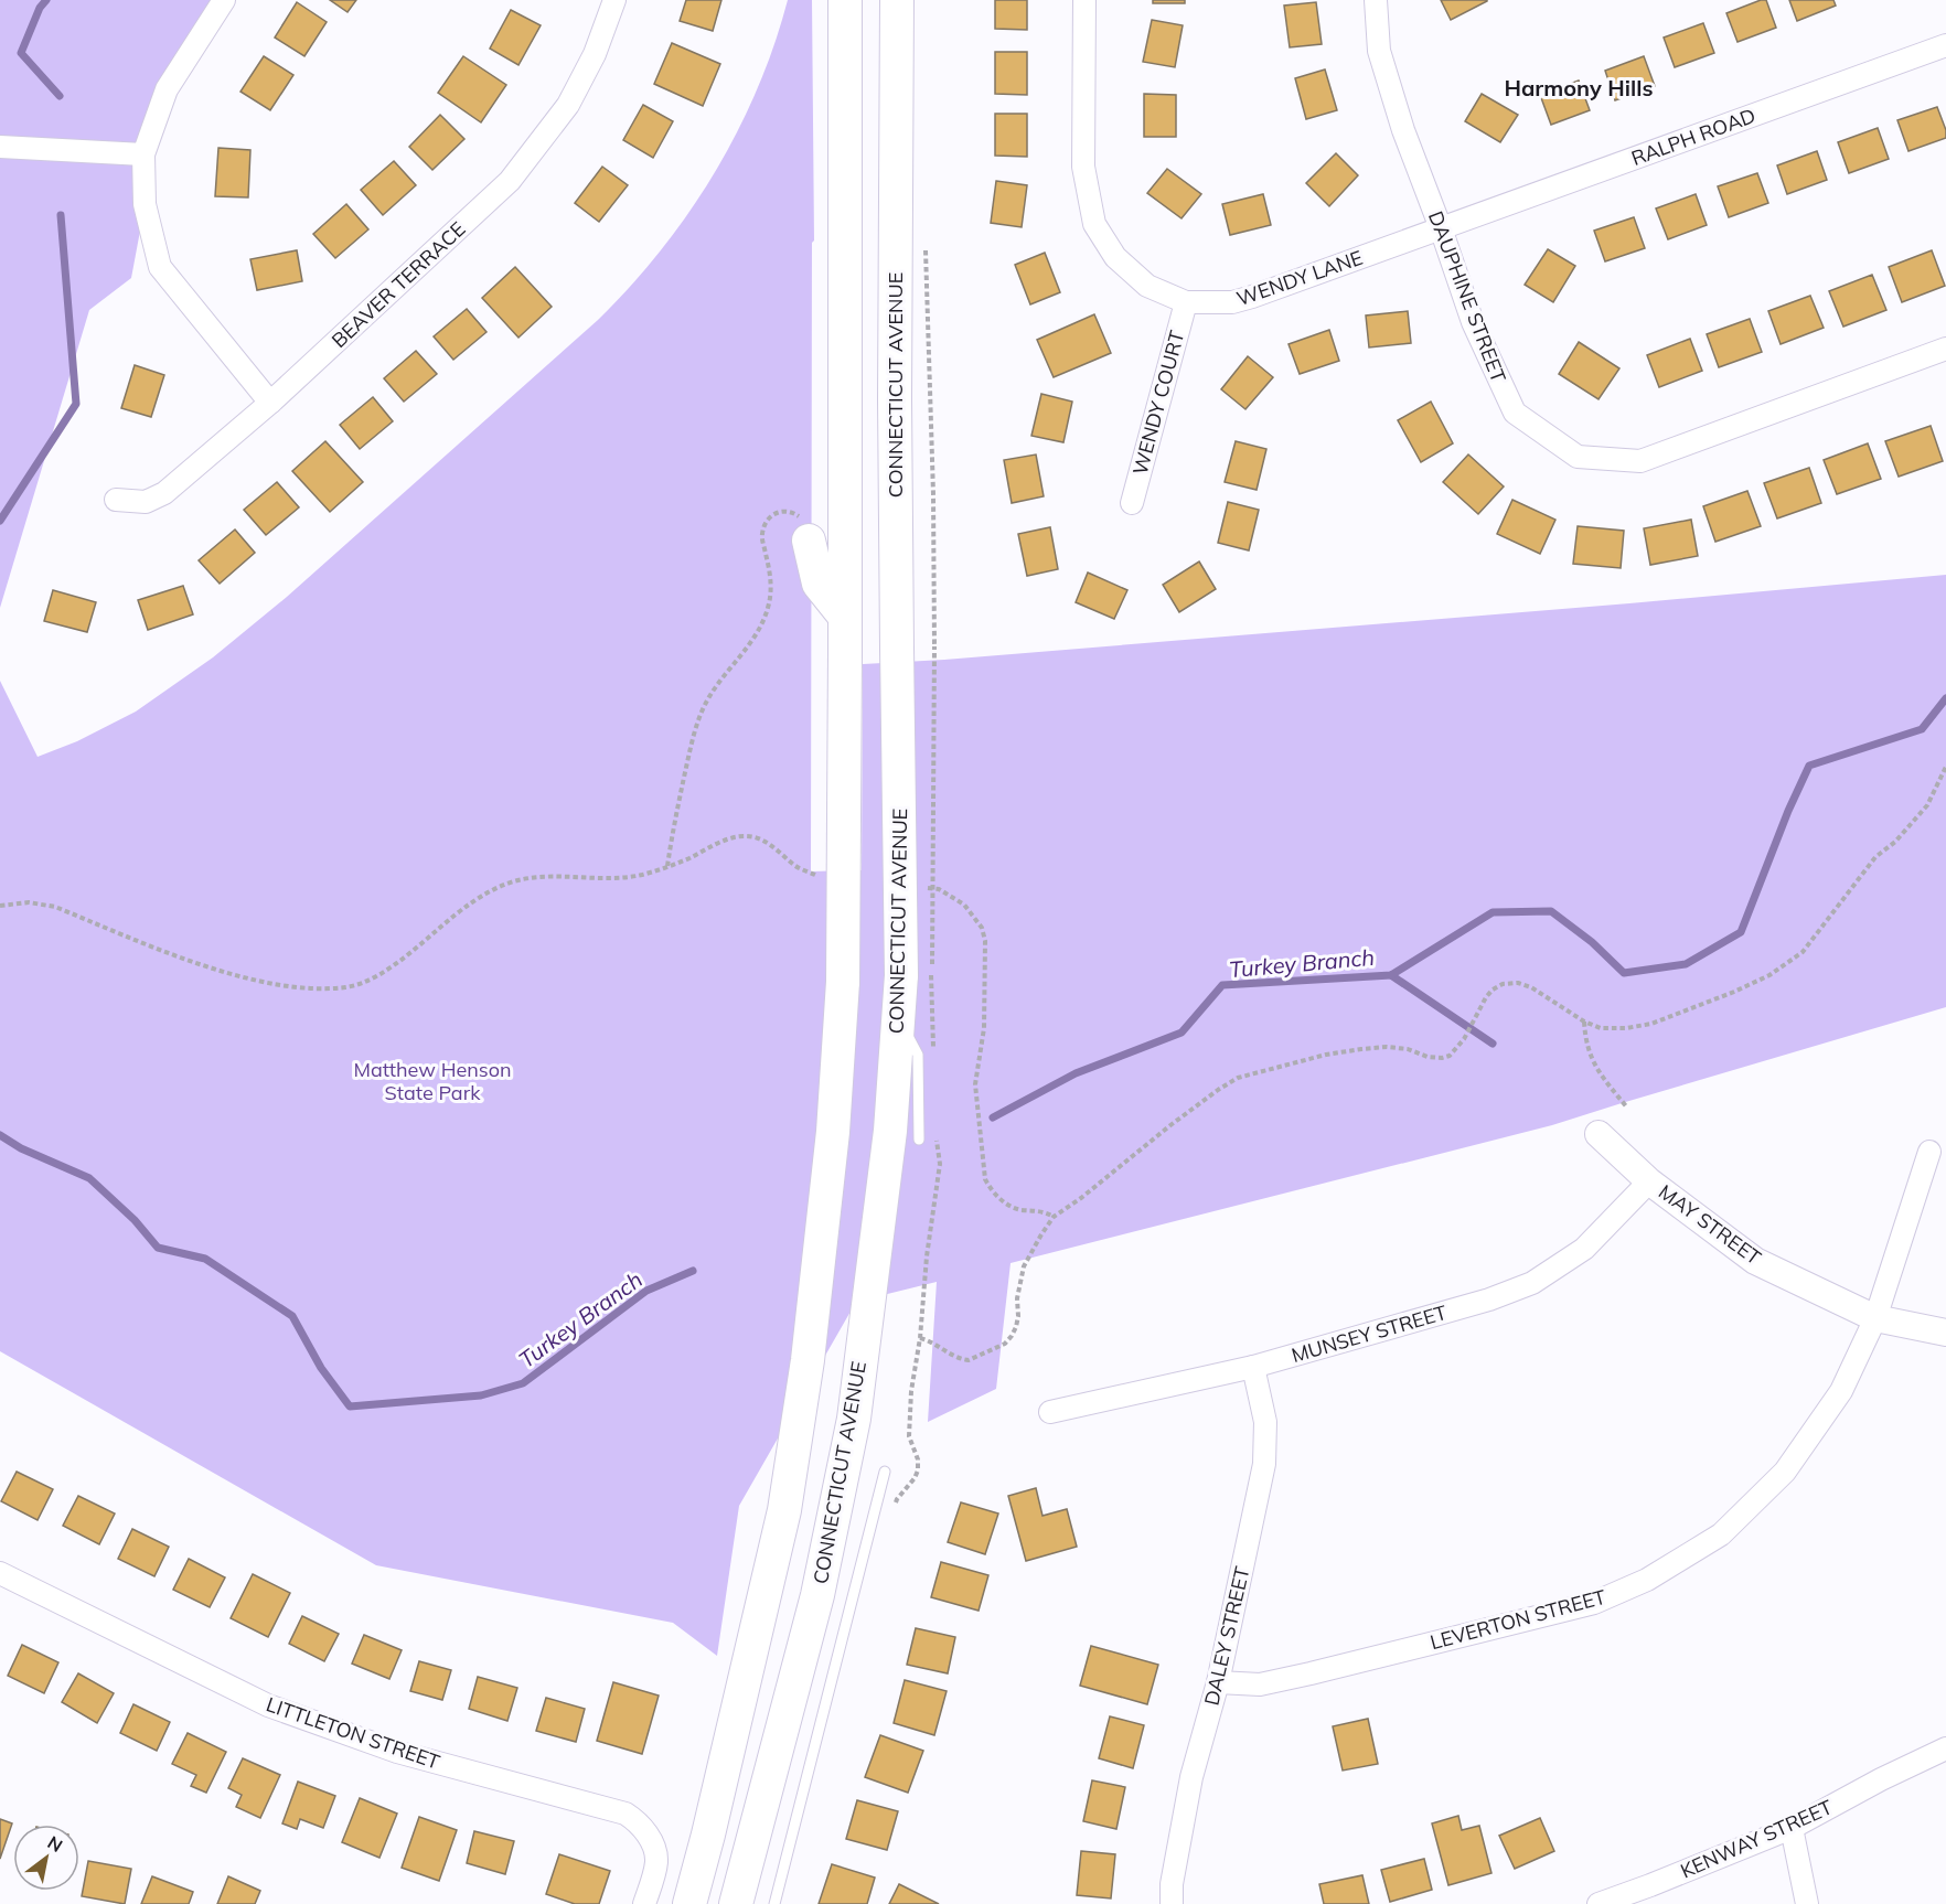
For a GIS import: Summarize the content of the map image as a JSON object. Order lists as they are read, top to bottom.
{
  "streets": {
    "main road": ["CONNECTICUT AVENUE"],
    "street": [
      "RALPH ROAD",
      "WENDY LANE",
      "BEAVER TERRACE",
      "DAUPHINE STREET",
      "WENDY COURT",
      "MAY STREET",
      "MUNSEY STREET",
      "LEVERTON STREET",
      "DALEY STREET",
      "LITTLETON STREET",
      "KENWAY STREET"
    ]
  },
  "crossings": [
    ["RALPH ROAD", "WENDY LANE"],
    ["RALPH ROAD", "DAUPHINE STREET"],
    ["WENDY LANE", "DAUPHINE STREET"],
    ["WENDY LANE", "WENDY COURT"],
    ["MAY STREET", "MUNSEY STREET"],
    ["MAY STREET", "LEVERTON STREET"],
    ["MUNSEY STREET", "DALEY STREET"],
    ["LEVERTON STREET", "DALEY STREET"]
  ],
  "districts": ["Harmony Hills"],
  "water": ["Turkey Branch"],
  "parks": ["Matthew Henson State Park"],
  "north": "top right"
}
